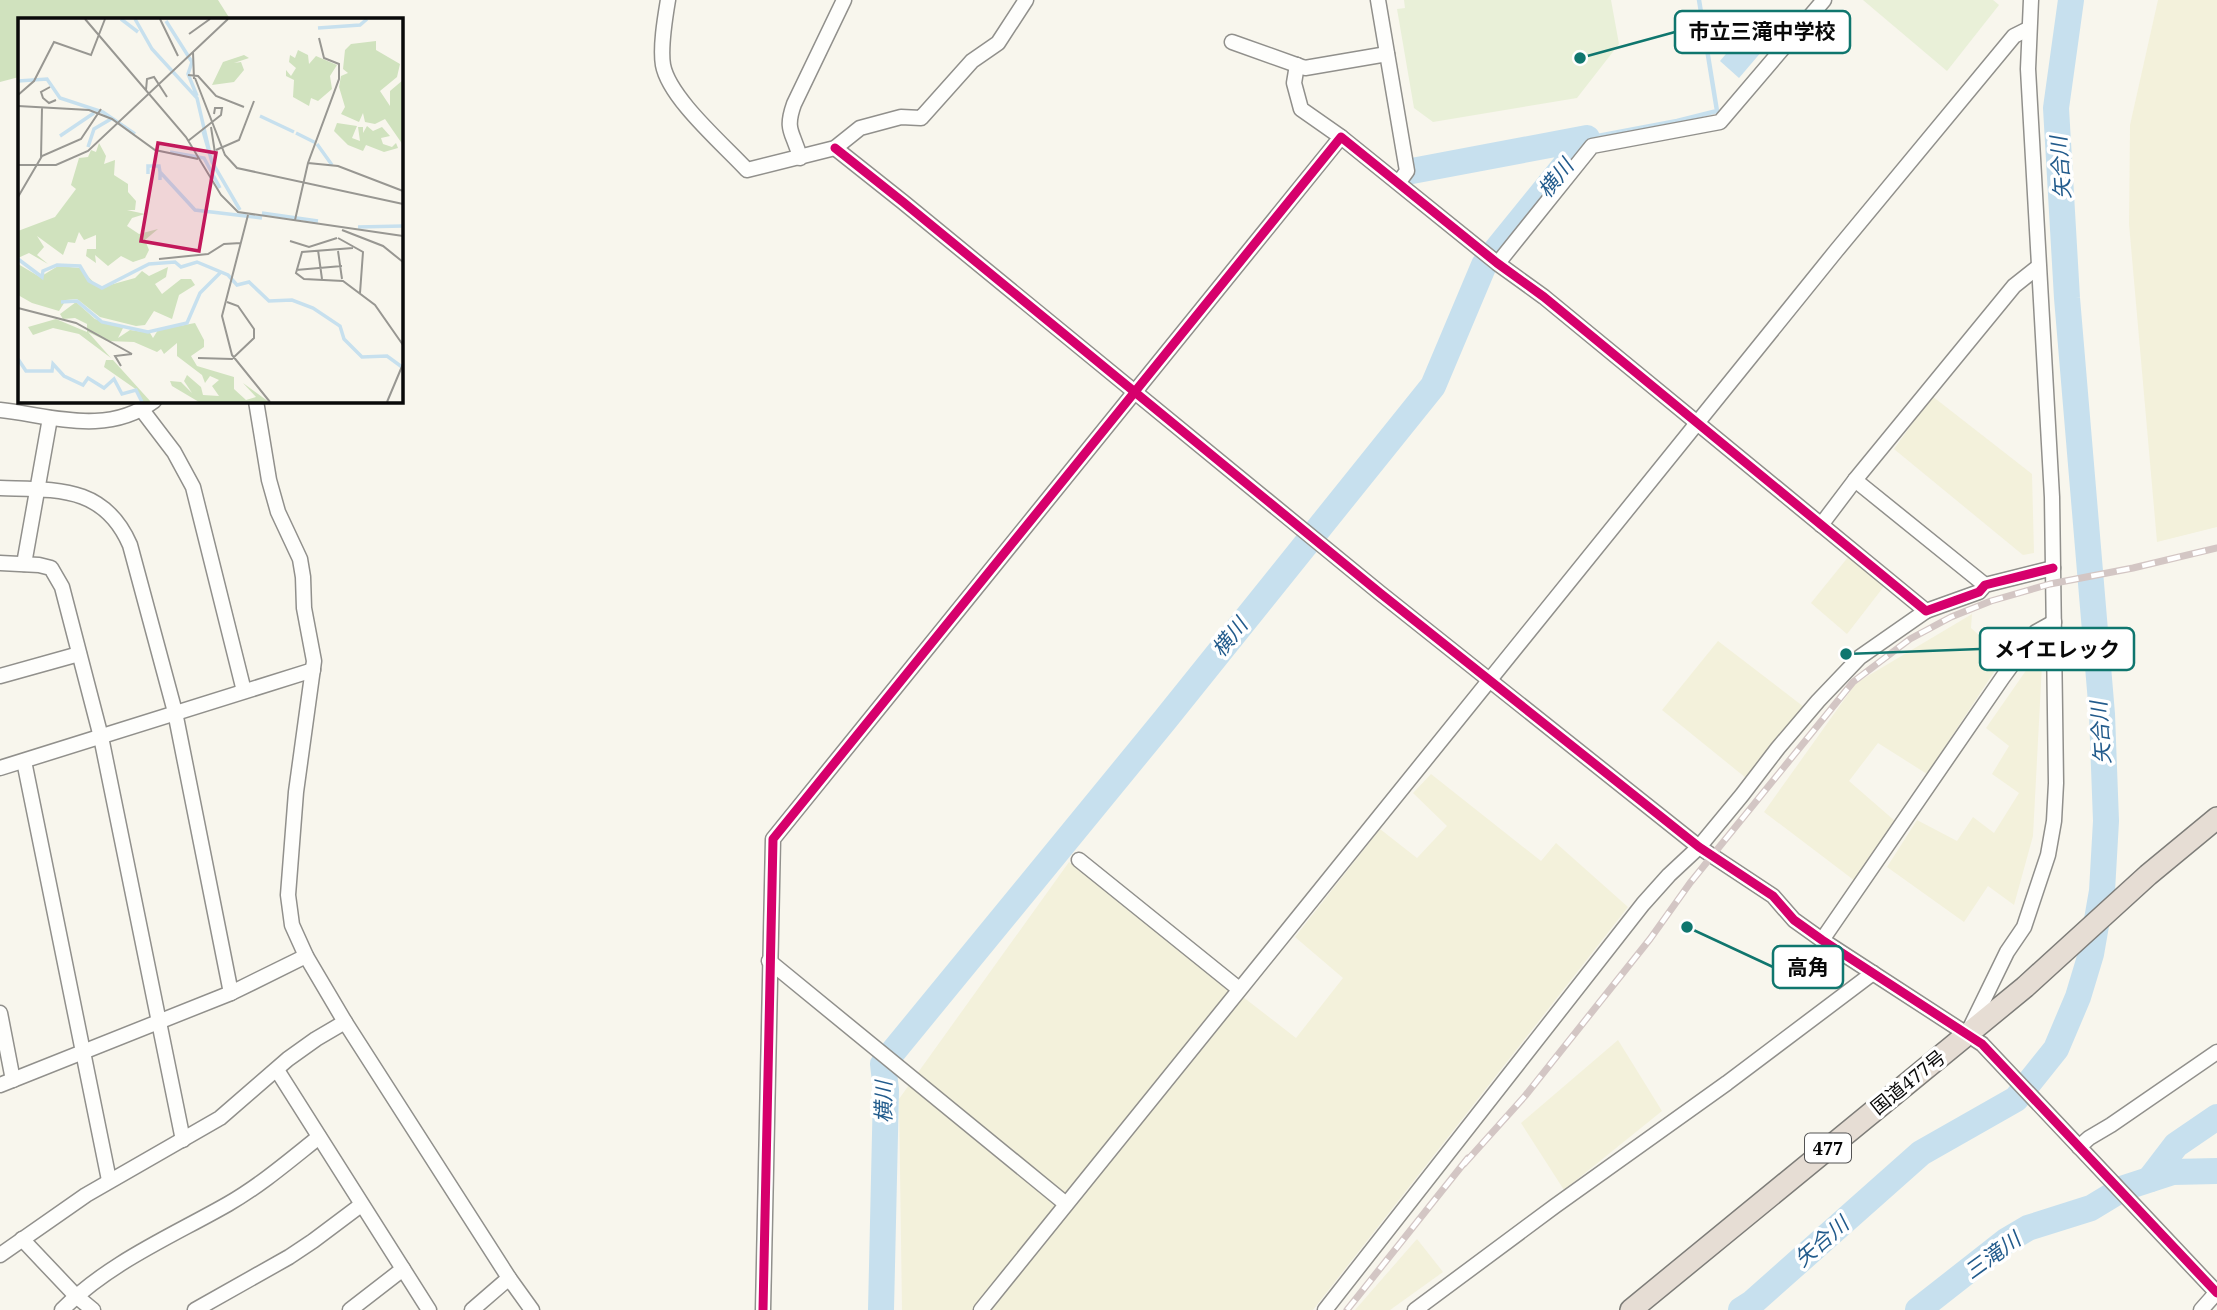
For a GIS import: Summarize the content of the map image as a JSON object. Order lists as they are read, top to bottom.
{
  "streets": {
    "highway": ["国道477号", "477"]
  },
  "water": ["矢合川", "横川", "三滝川"],
  "places": ["市立三滝中学校", "メイエレック", "高角"]
}
